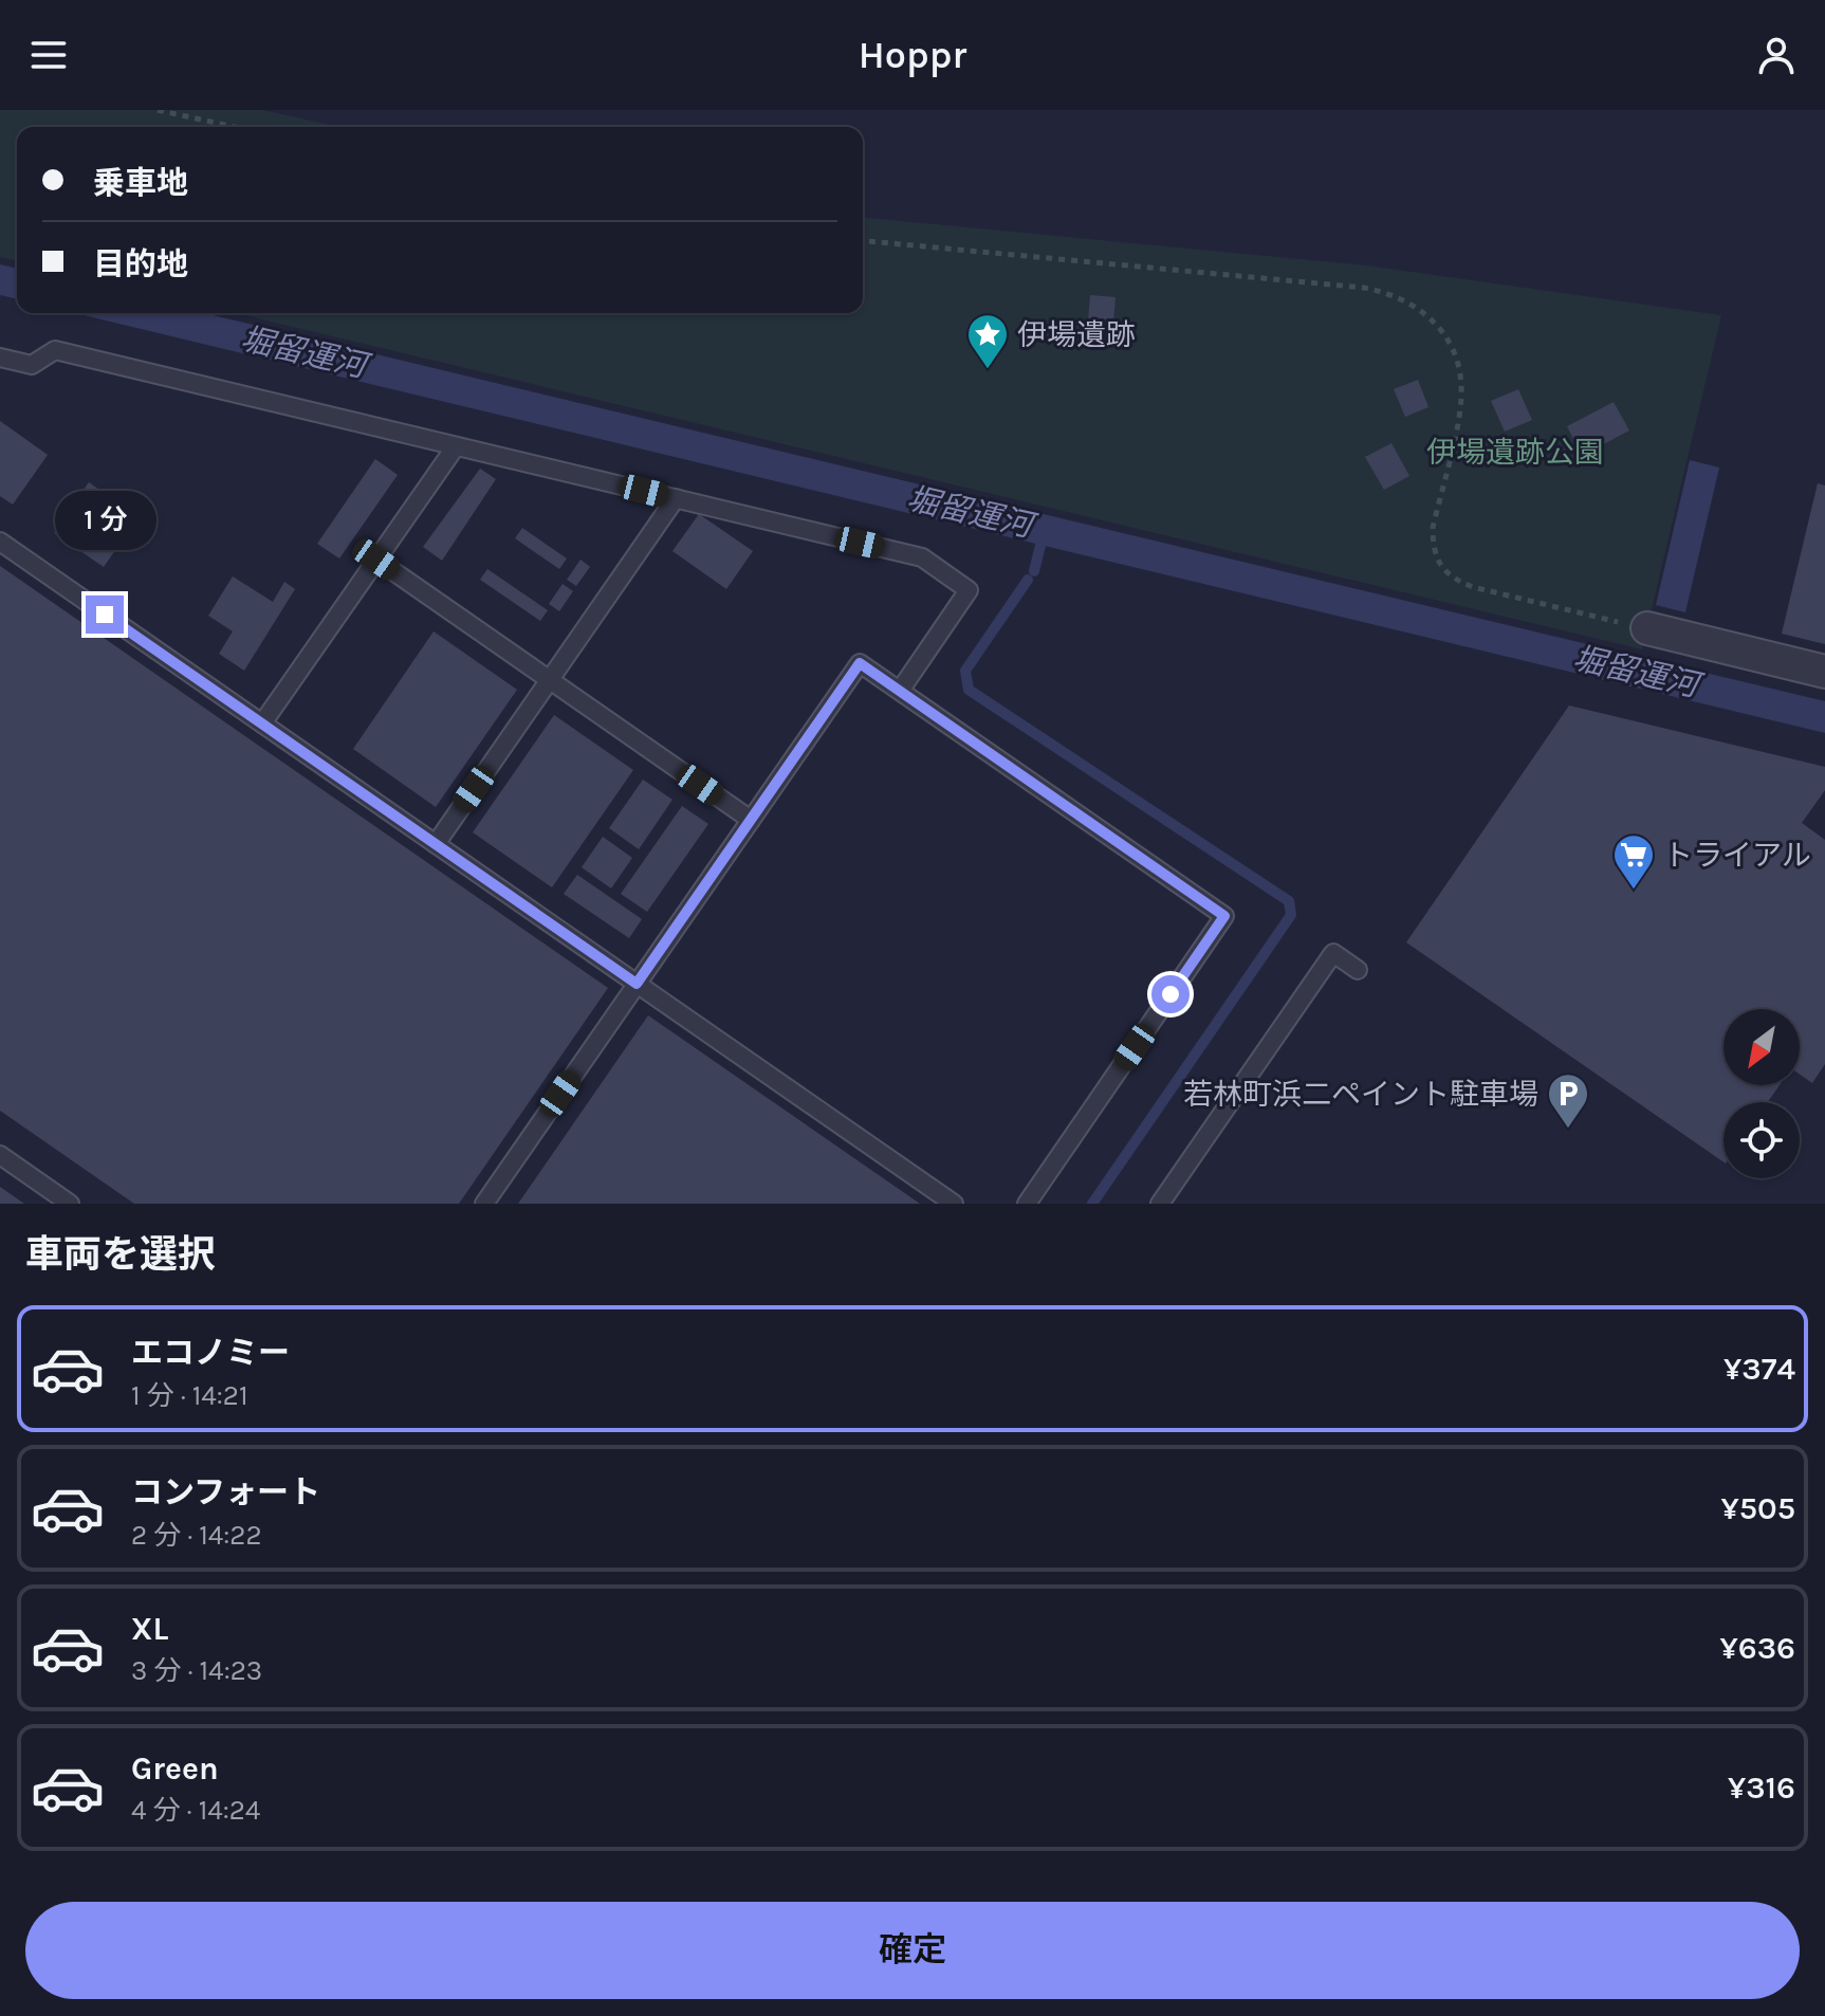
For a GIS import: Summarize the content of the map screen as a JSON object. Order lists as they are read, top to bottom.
{
  "water": ["堀留運河"],
  "parks": ["伊場遺跡公園"],
  "places": {
    "place": ["伊場遺跡"],
    "supermarket": ["トライアル"],
    "parking": ["若林町浜二ペイント駐車場"]
  },
  "north": "bottom left",
  "page": {
    "header": "Hoppr",
    "banner": ["乗車地", "目的地"],
    "bubble": "1 分",
    "heading": "車両を選択",
    "list": [
      {
        "name": "エコノミー",
        "note": "1 分 · 14:21",
        "value": "¥374"
      },
      {
        "name": "コンフォート",
        "note": "2 分 · 14:22",
        "value": "¥505"
      },
      {
        "name": "XL",
        "note": "3 分 · 14:23",
        "value": "¥636"
      },
      {
        "name": "Green",
        "note": "4 分 · 14:24",
        "value": "¥316"
      }
    ],
    "buttons": "確定"
  }
}
